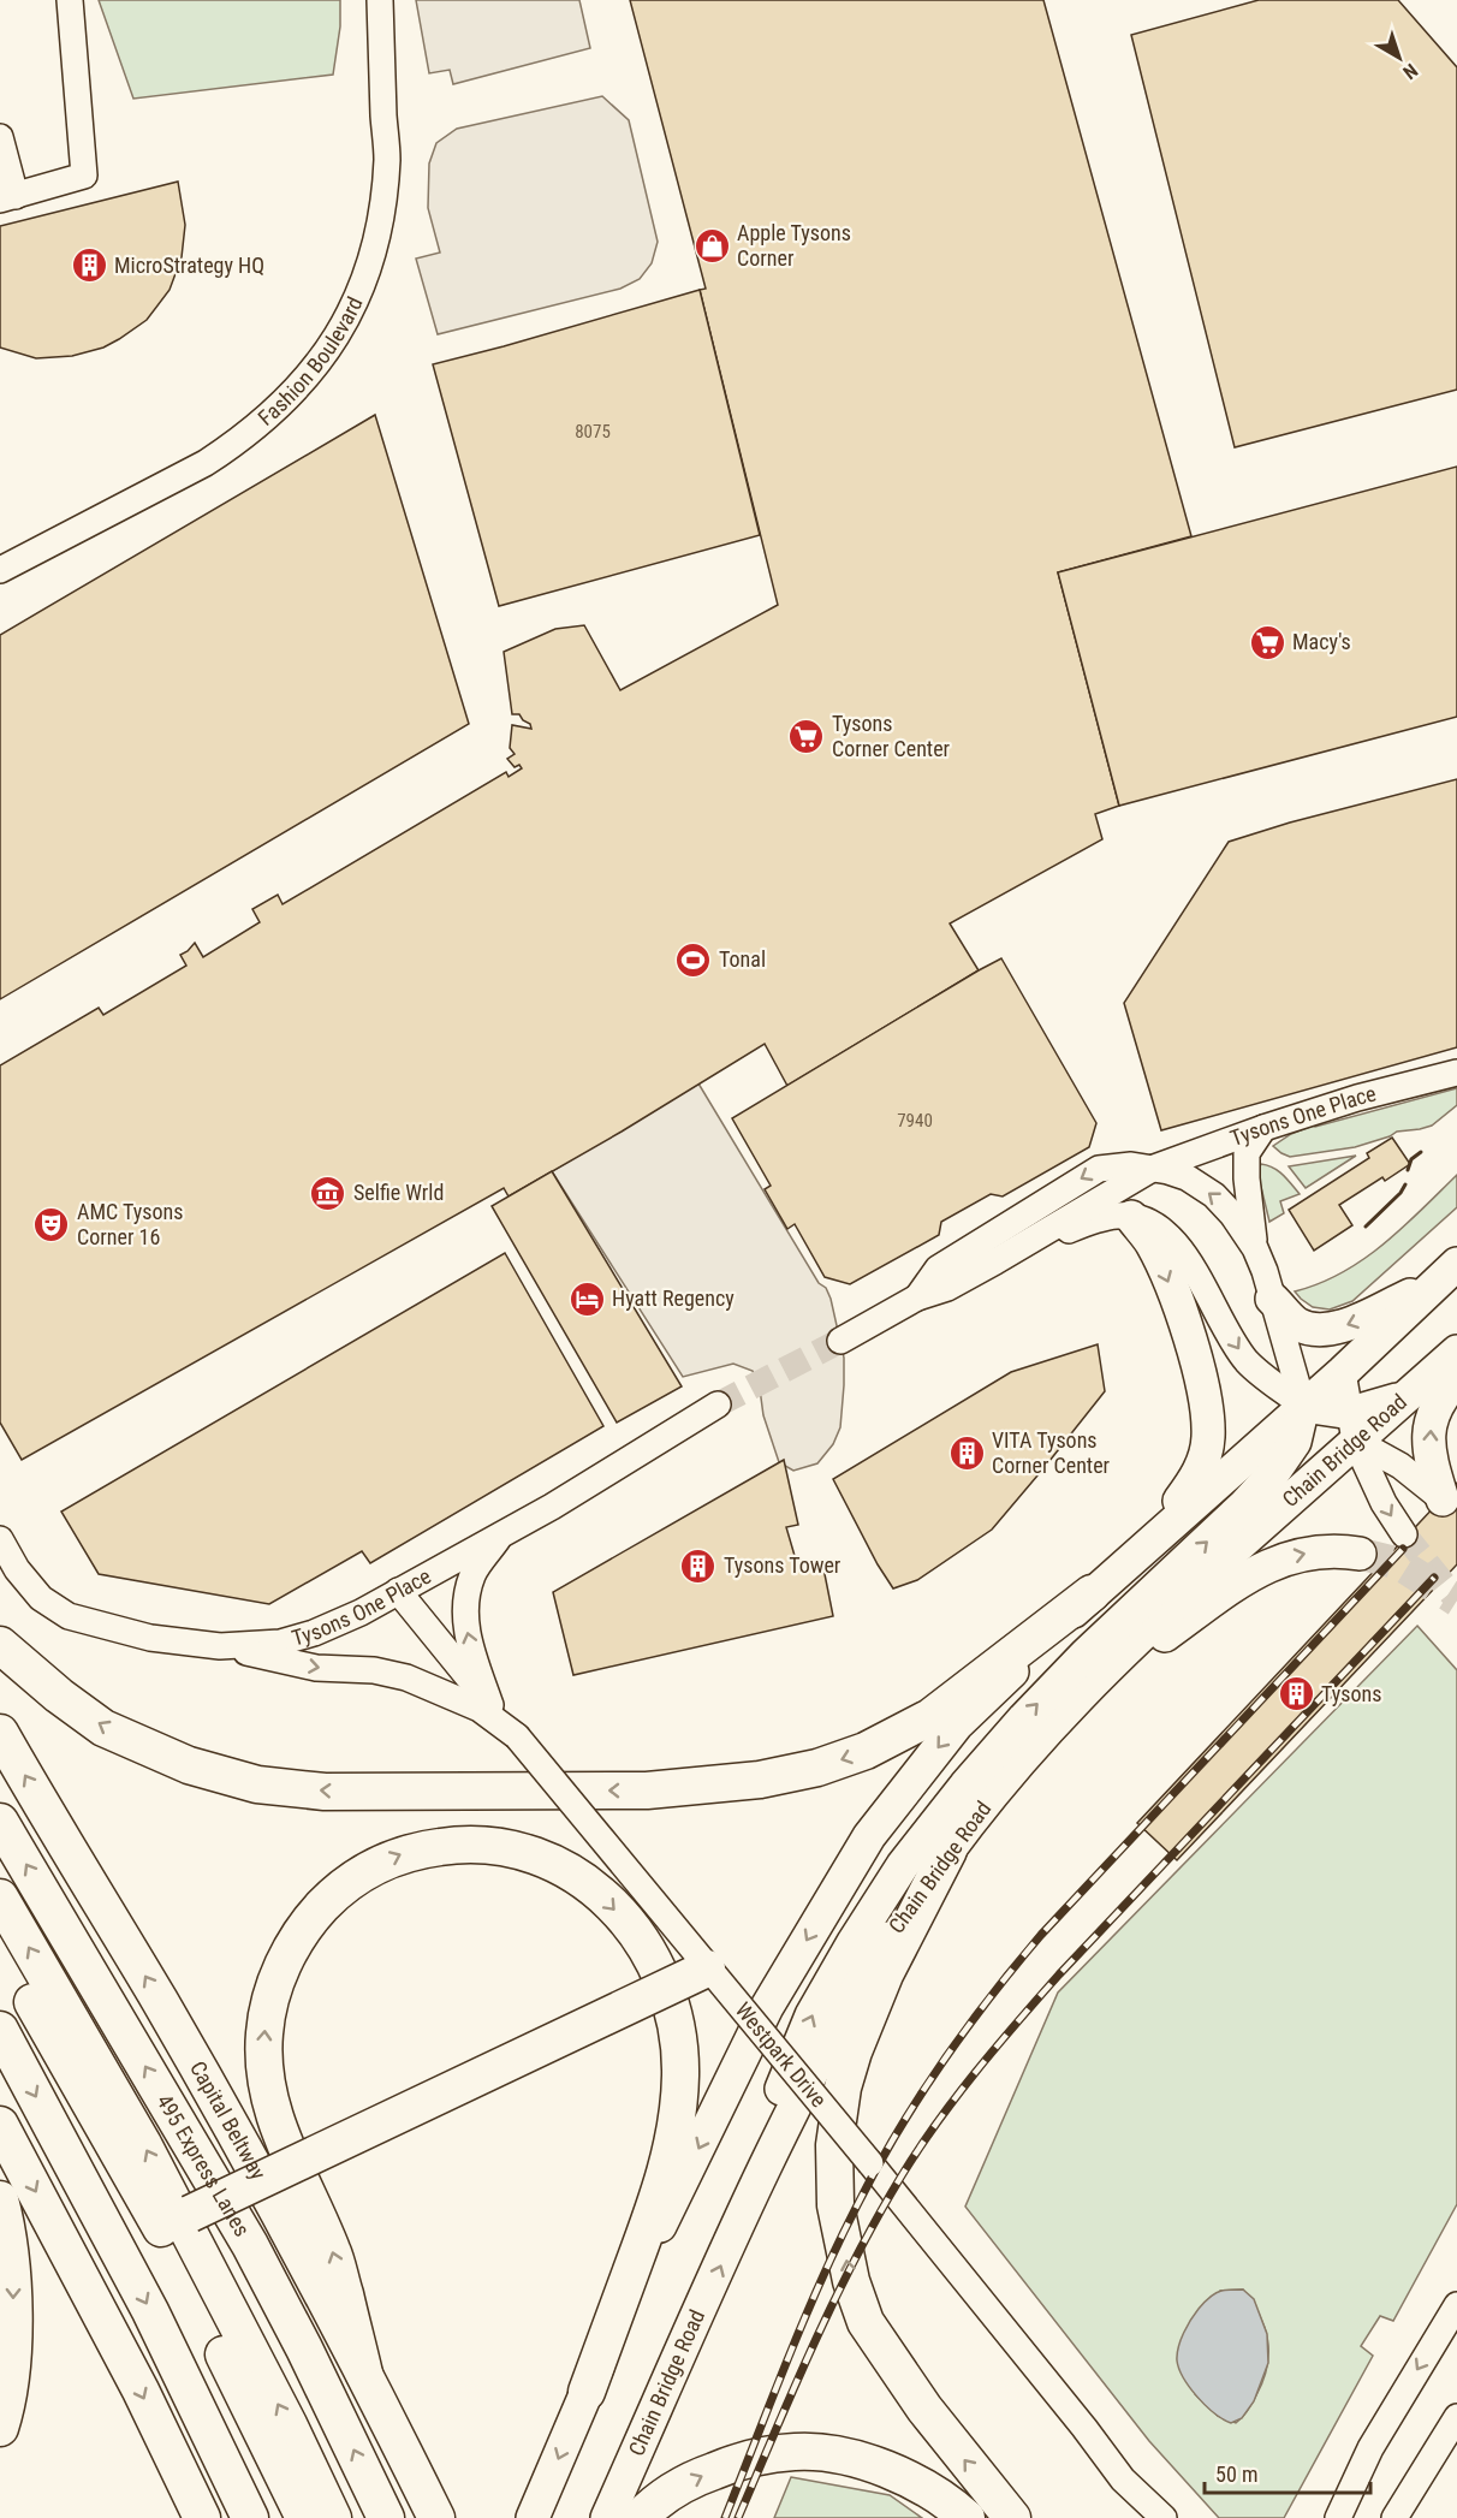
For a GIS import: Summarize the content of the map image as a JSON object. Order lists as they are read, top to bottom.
{
  "streets": {
    "highway": ["Capital Beltway", "495 Express Lanes"],
    "main road": ["Chain Bridge Road"],
    "street": ["Fashion Boulevard", "Tysons One Place", "Westpark Drive"]
  },
  "crossings": [
    ["Tysons One Place", "Westpark Drive"]
  ],
  "places": {
    "shop": ["Apple Tysons Corner"],
    "building": [
      "MicroStrategy HQ",
      "VITA Tysons Corner Center",
      "Tysons Tower",
      "Tysons"
    ],
    "supermarket": ["Macy's", "Tysons Corner Center"],
    "sports": ["Tonal"],
    "museum": ["Selfie Wrld"],
    "theatre": ["AMC Tysons Corner 16"],
    "hotel": ["Hyatt Regency"]
  },
  "house_numbers": ["8075", "7940"],
  "scale_bar": "50 m",
  "north": "bottom right"
}
